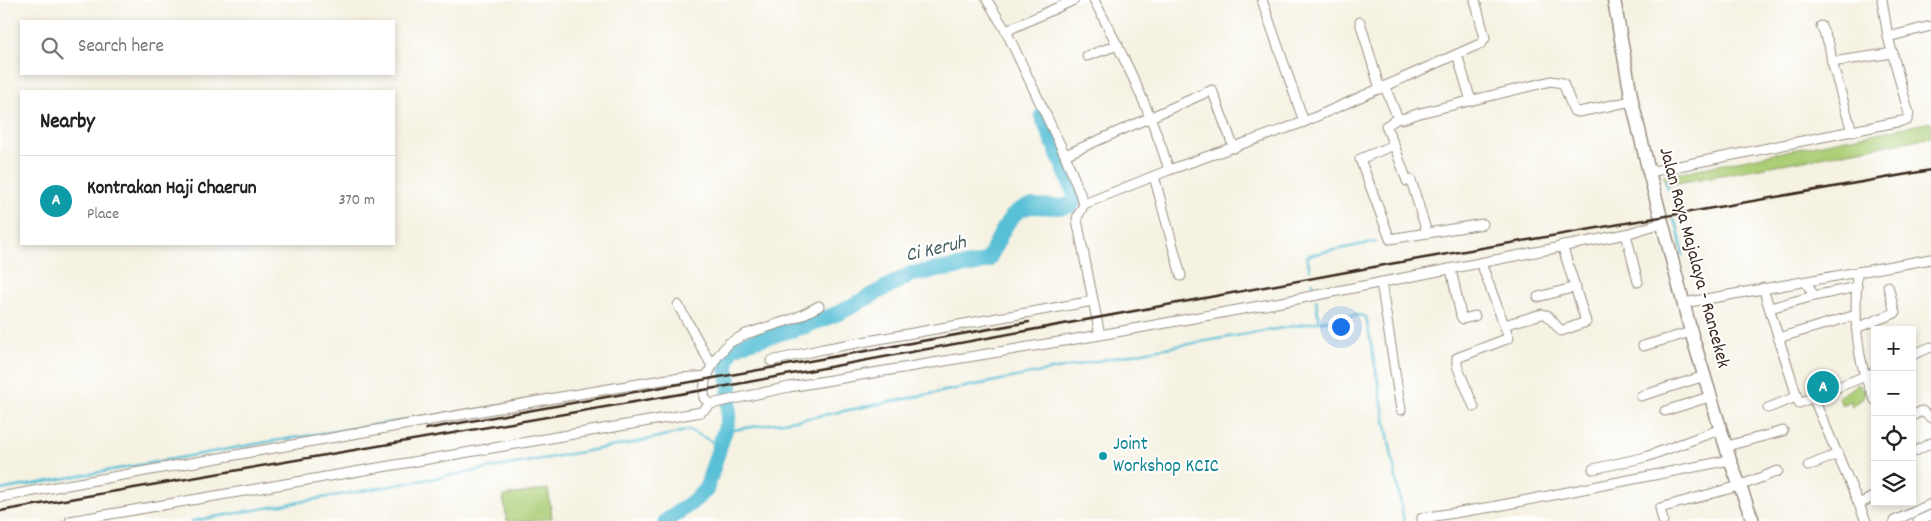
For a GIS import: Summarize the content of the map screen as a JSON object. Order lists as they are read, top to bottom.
{
  "streets": {
    "main road": ["Jalan Raya Majalaya - Rancekek"]
  },
  "water": ["Ci Keruh"],
  "places": ["Joint Workshop KCIC"],
  "page": {
    "search": "Search here",
    "heading": "Nearby",
    "list": [
      {
        "mark": "A",
        "name": "Kontrakan Haji Chaerun",
        "note": "Place",
        "value": "370 m"
      }
    ],
    "map_buttons": ["+", "−"],
    "pins": "A"
  }
}
